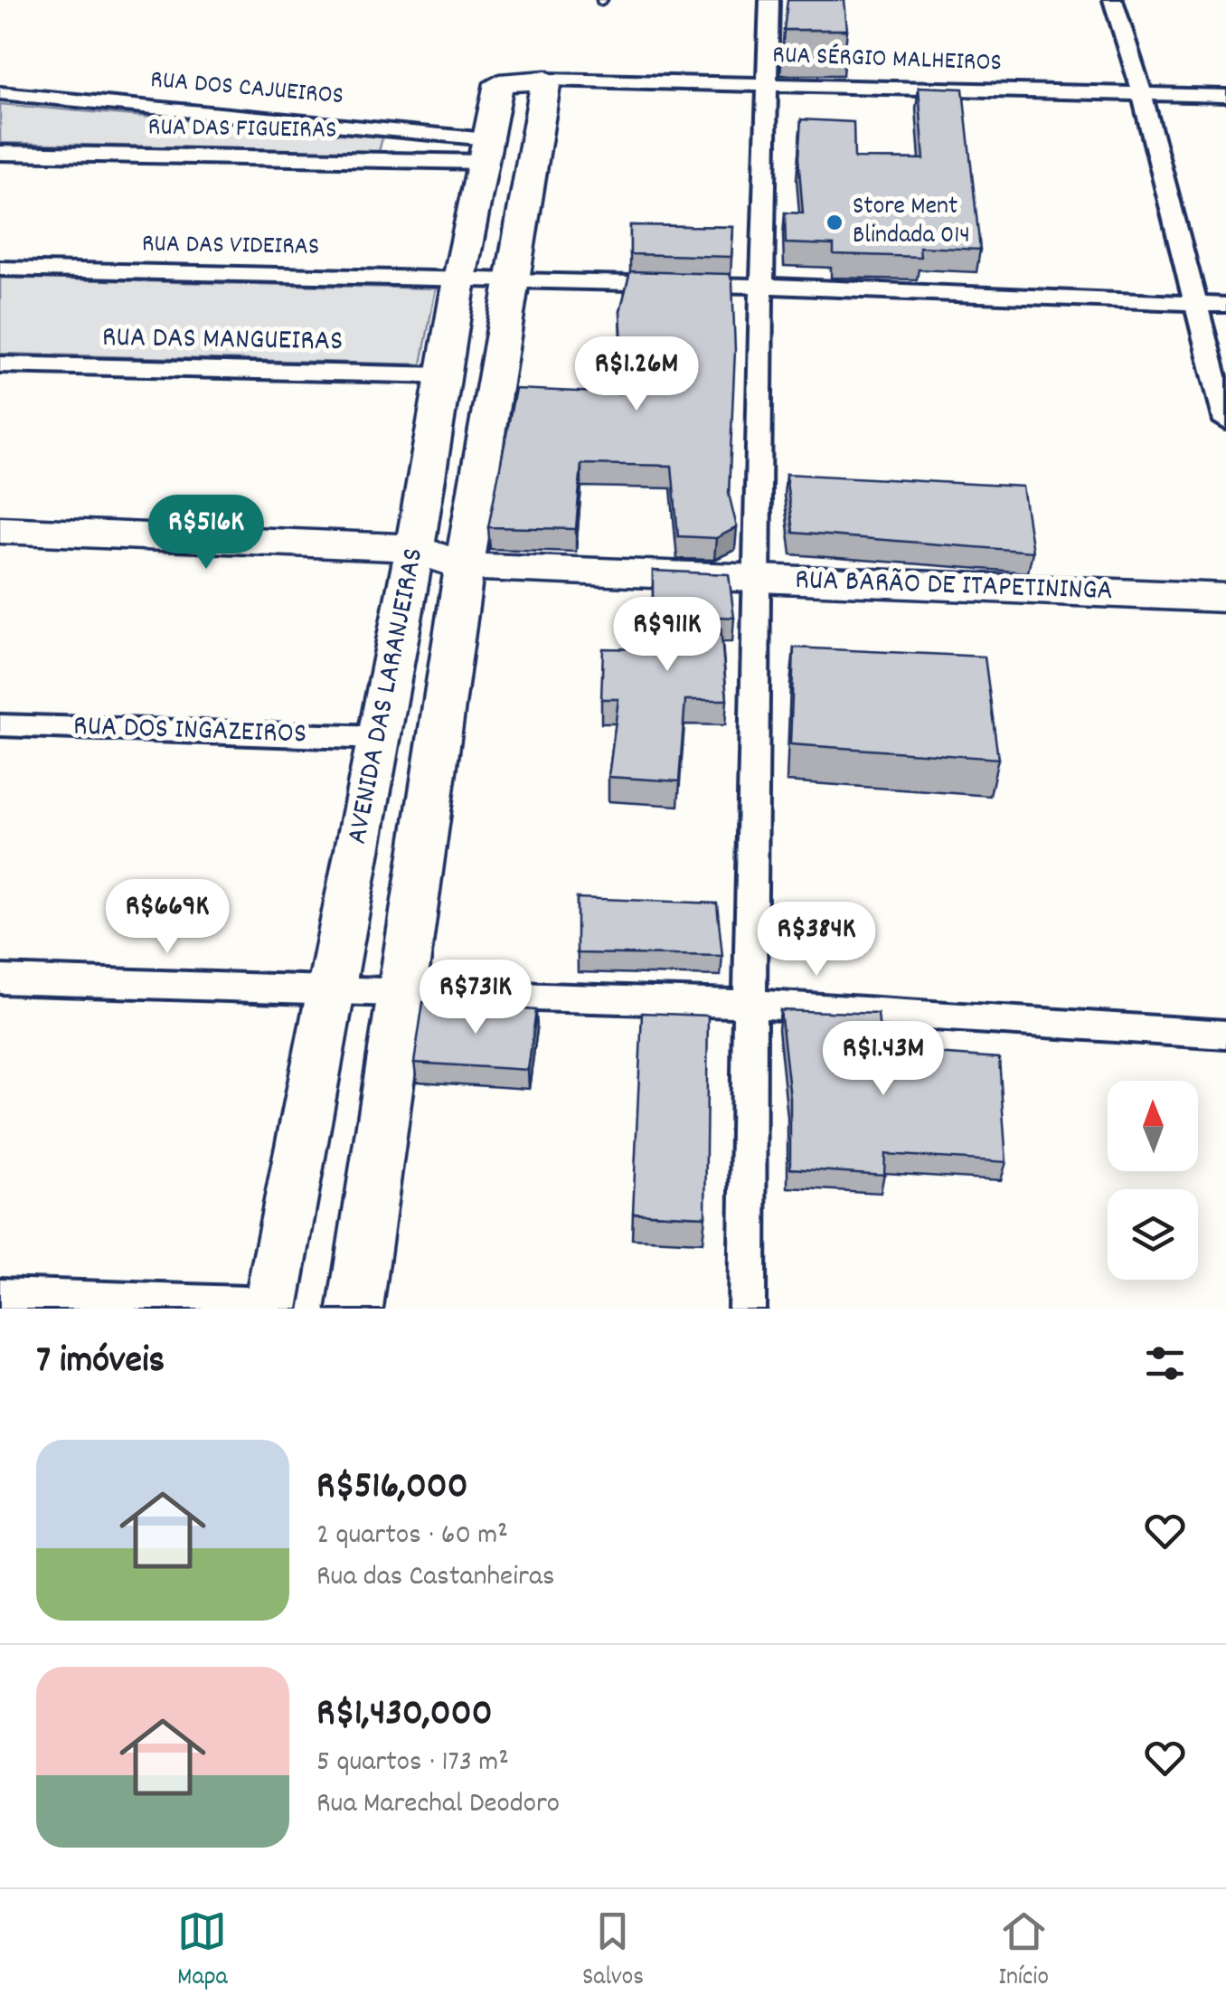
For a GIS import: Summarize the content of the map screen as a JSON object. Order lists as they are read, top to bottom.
{
  "streets": {
    "street": [
      "RUA SÉRGIO MALHEIROS",
      "RUA DOS CAJUEIROS",
      "RUA DAS FIGUEIRAS",
      "RUA DAS VIDEIRAS",
      "RUA DAS MANGUEIRAS",
      "RUA BARÃO DE ITAPETININGA",
      "AVENIDA DAS LARANJEIRAS",
      "RUA DOS INGAZEIROS"
    ]
  },
  "crossings": [
    ["RUA SÉRGIO MALHEIROS", "AVENIDA DAS LARANJEIRAS"],
    ["RUA DOS CAJUEIROS", "RUA DAS FIGUEIRAS"],
    ["RUA DOS CAJUEIROS", "AVENIDA DAS LARANJEIRAS"],
    ["RUA DAS FIGUEIRAS", "AVENIDA DAS LARANJEIRAS"],
    ["RUA DAS VIDEIRAS", "AVENIDA DAS LARANJEIRAS"],
    ["RUA DAS MANGUEIRAS", "AVENIDA DAS LARANJEIRAS"],
    ["RUA BARÃO DE ITAPETININGA", "AVENIDA DAS LARANJEIRAS"],
    ["AVENIDA DAS LARANJEIRAS", "RUA DOS INGAZEIROS"]
  ],
  "places": ["Store Ment Blindada 014"],
  "north": "top",
  "page": {
    "price": [
      "R$1.26M",
      "R$516K",
      "R$911K",
      "R$669K",
      "R$384K",
      "R$731K",
      "R$1.43M"
    ],
    "heading": "7 imóveis",
    "list": [
      {
        "name": "R$516,000",
        "note": "2 quartos · 60 m² · Rua das Castanheiras"
      },
      {
        "name": "R$1,430,000",
        "note": "5 quartos · 173 m² · Rua Marechal Deodoro"
      }
    ],
    "tabs": ["Mapa", "Salvos", "Início"]
  }
}
